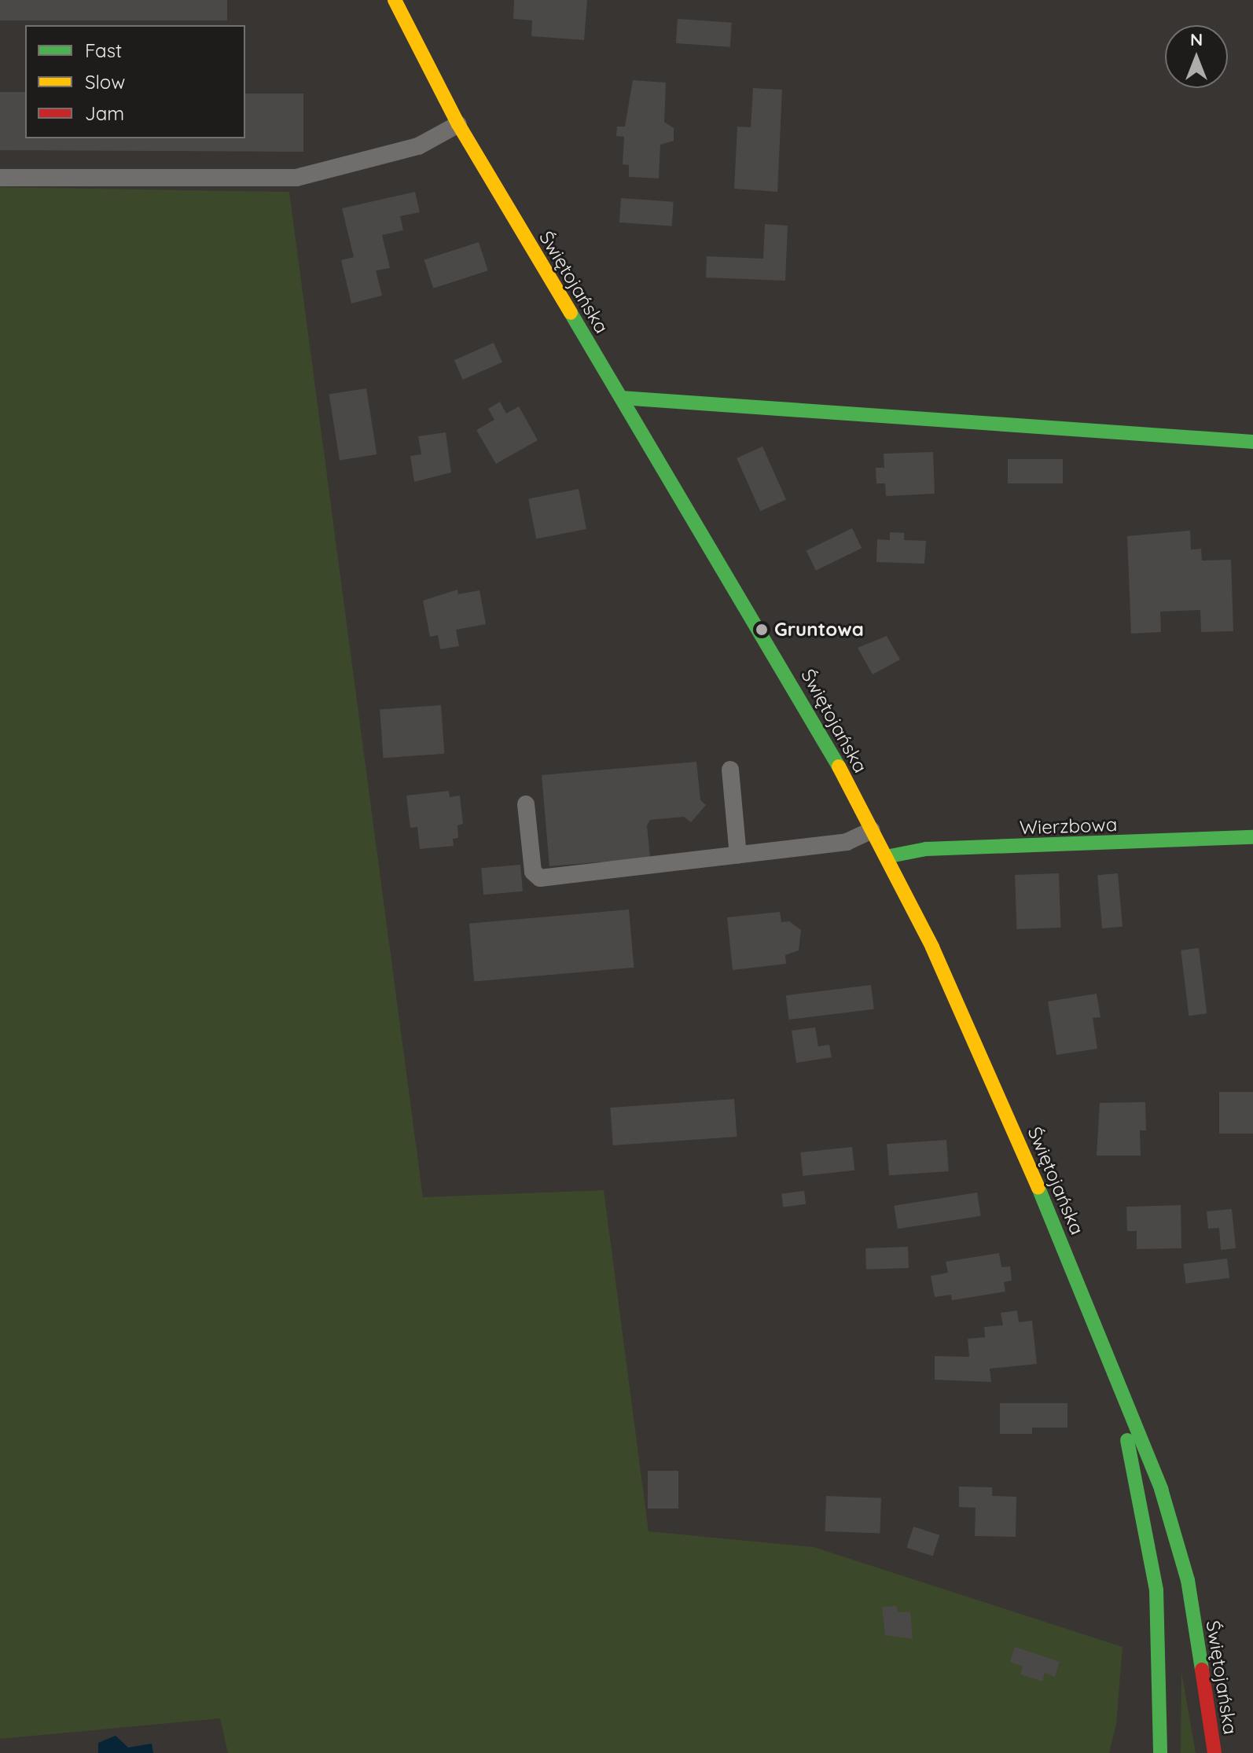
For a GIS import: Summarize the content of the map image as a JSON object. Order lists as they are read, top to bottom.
{
  "streets": {
    "street": ["Świętojańska", "Wierzbowa"]
  },
  "crossings": [
    ["Świętojańska", "Wierzbowa"]
  ],
  "places": ["Gruntowa"],
  "legend": ["Fast", "Slow", "Jam"],
  "north": "top"
}
